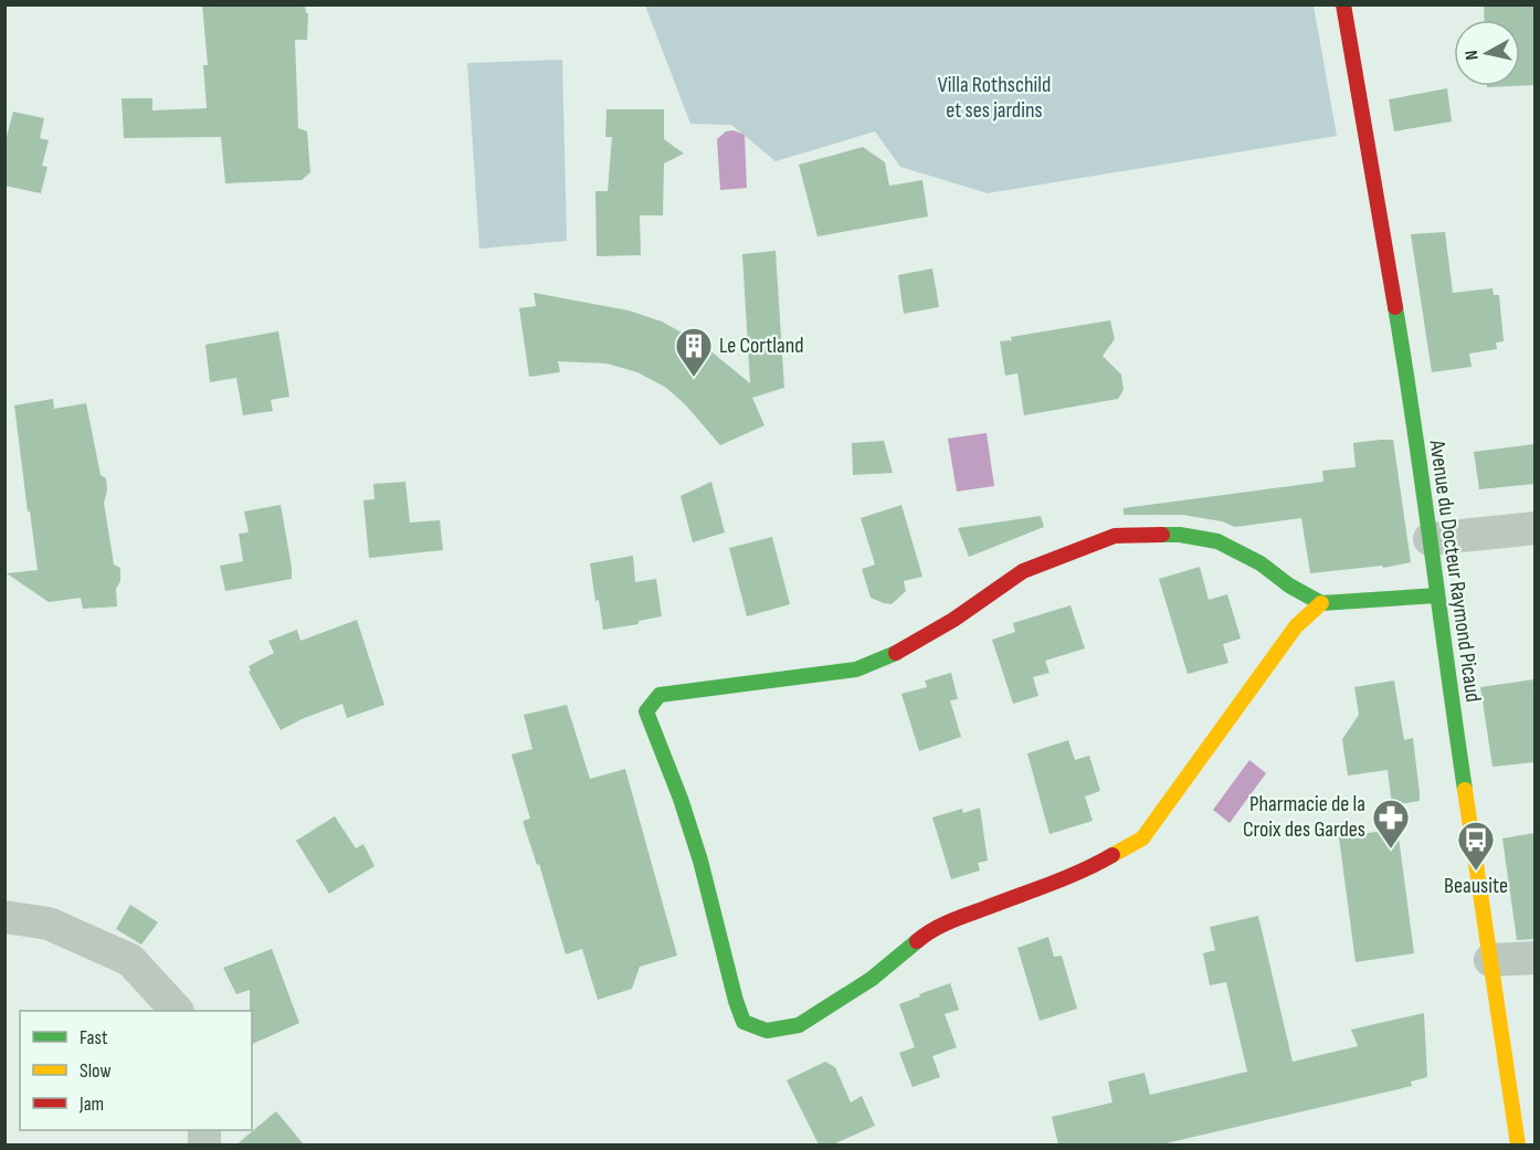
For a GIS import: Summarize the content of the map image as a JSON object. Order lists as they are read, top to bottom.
{
  "streets": {
    "street": ["Avenue du Docteur Raymond Picaud"]
  },
  "parks": ["Villa Rothschild et ses jardins"],
  "places": {
    "building": ["Le Cortland"],
    "pharmacy": ["Pharmacie de la Croix des Gardes"],
    "bus stop": ["Beausite"]
  },
  "legend": ["Fast", "Slow", "Jam"],
  "north": "left"
}
